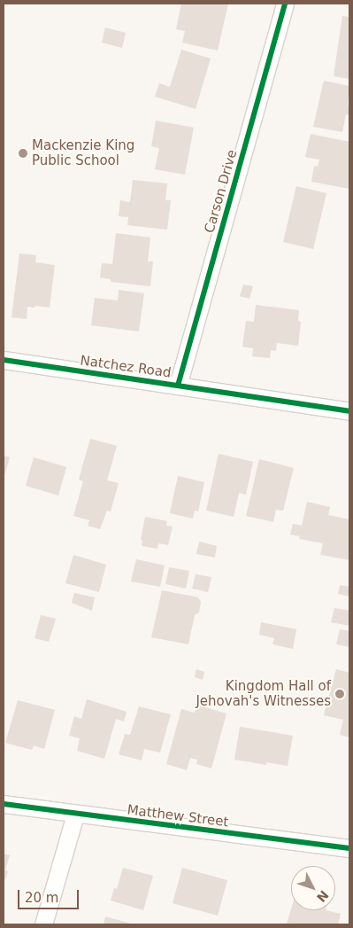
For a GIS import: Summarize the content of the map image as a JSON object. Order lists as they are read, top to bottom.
{
  "streets": {
    "street": ["Carson Drive", "Natchez Road", "Matthew Street"]
  },
  "crossings": [
    ["Carson Drive", "Natchez Road"]
  ],
  "places": ["Mackenzie King Public School", "Kingdom Hall of Jehovah's Witnesses"],
  "scale_bar": "20 m",
  "north": "bottom right"
}
